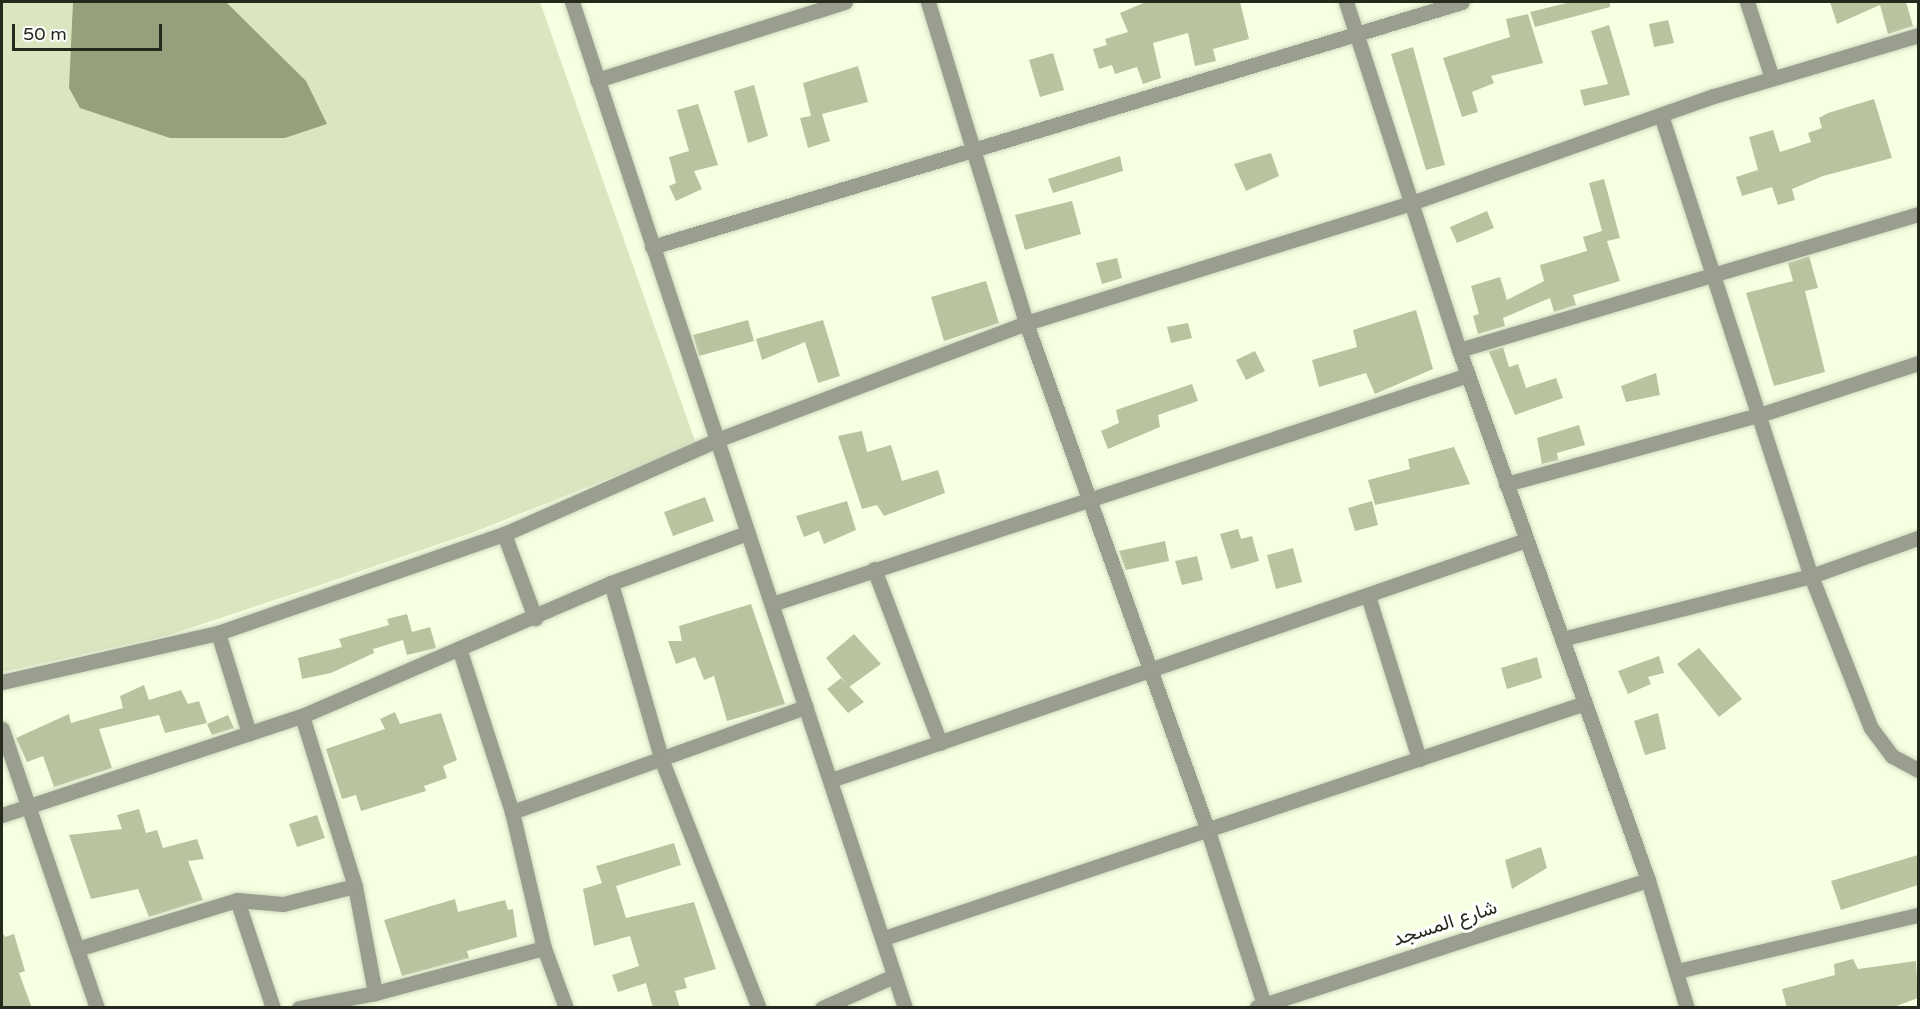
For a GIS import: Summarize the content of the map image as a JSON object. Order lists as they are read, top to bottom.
{
  "streets": {
    "street": ["شارع المسجد"]
  },
  "scale_bar": "50 m"
}
